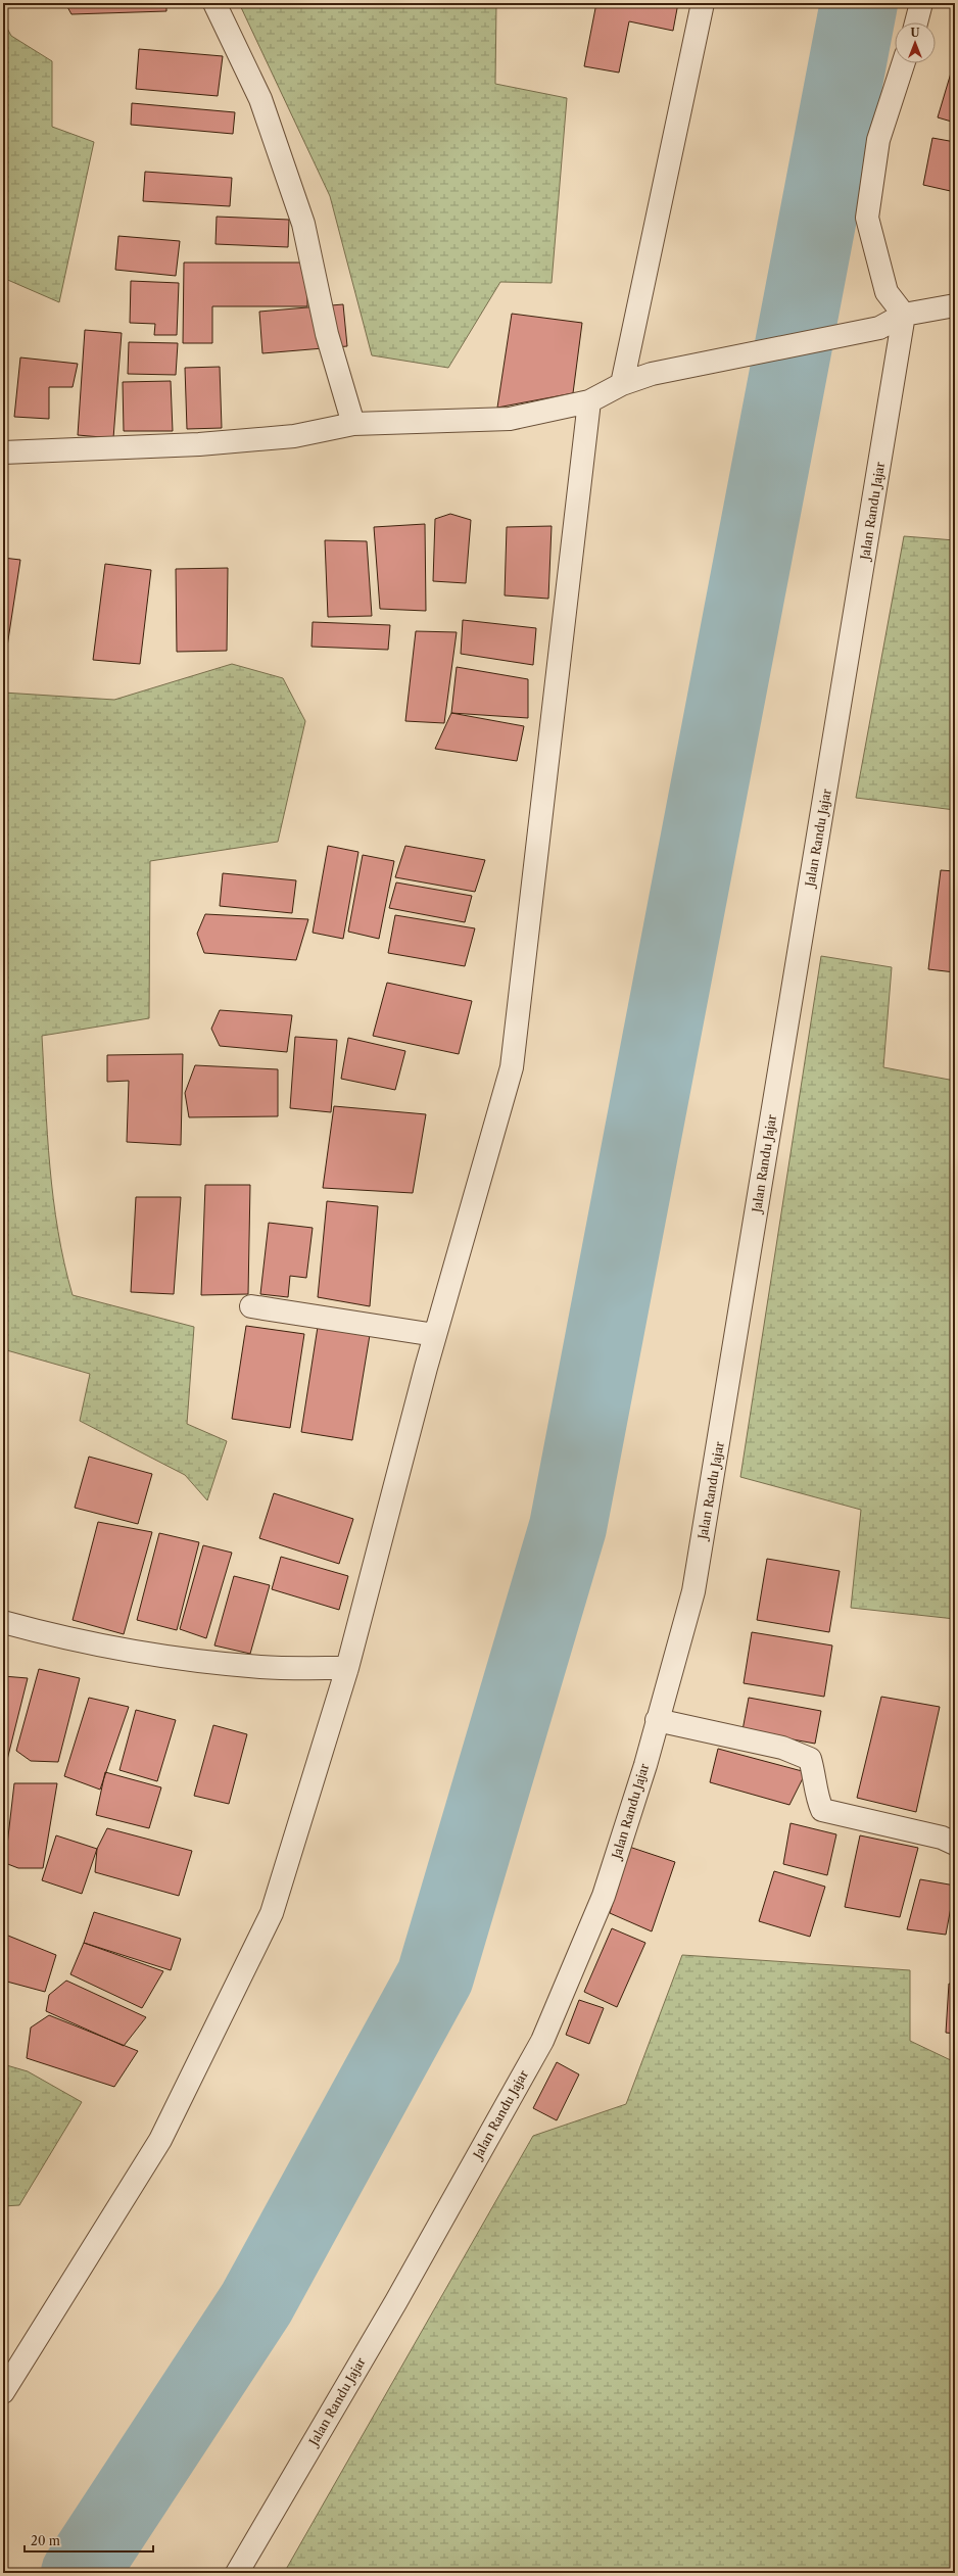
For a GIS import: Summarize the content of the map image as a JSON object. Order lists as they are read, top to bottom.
{
  "streets": {
    "street": ["Jalan Randu Jajar"]
  },
  "scale_bar": "20 m",
  "north": "top"
}
